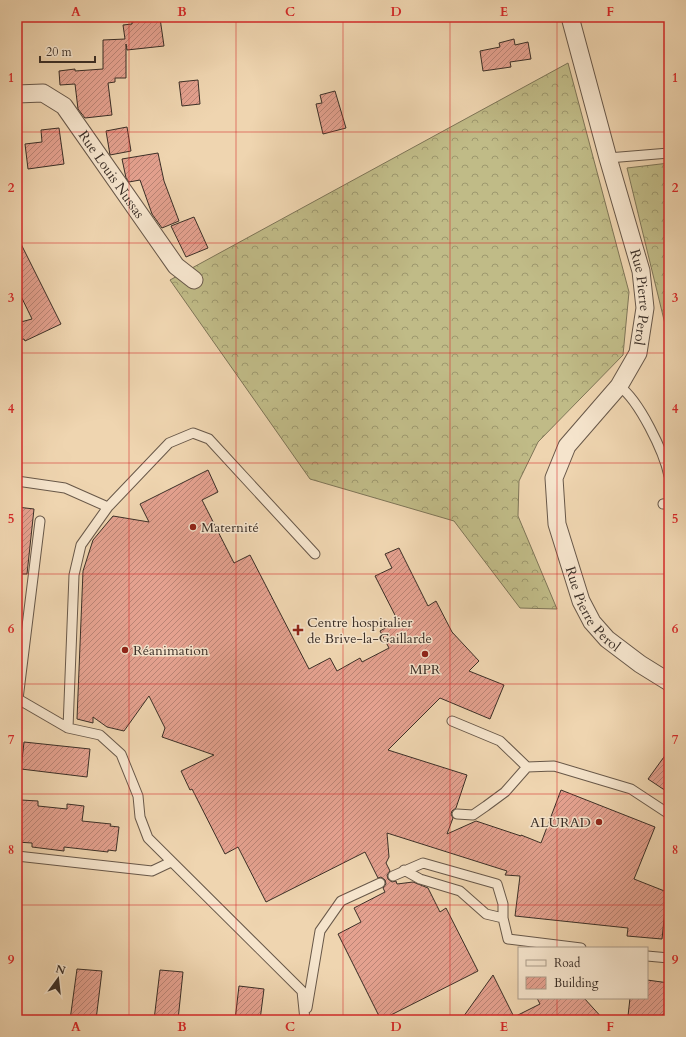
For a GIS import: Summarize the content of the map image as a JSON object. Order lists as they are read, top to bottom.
{
  "streets": {
    "street": ["Rue Louis Nussas", "Rue Pierre Perol"]
  },
  "places": {
    "other": [
      "Maternité",
      "Réanimation",
      "MPR",
      "ALURAD"
    ],
    "health": ["Centre hospitalier de Brive-la-Gaillarde"]
  },
  "legend": ["Road", "Building"],
  "scale_bar": "20 m",
  "north": "top",
  "grid": {
    "columns": [
      "A",
      "B",
      "C",
      "D",
      "E",
      "F"
    ],
    "rows": [
      "1",
      "2",
      "3",
      "4",
      "5",
      "6",
      "7",
      "8",
      "9"
    ]
  }
}
